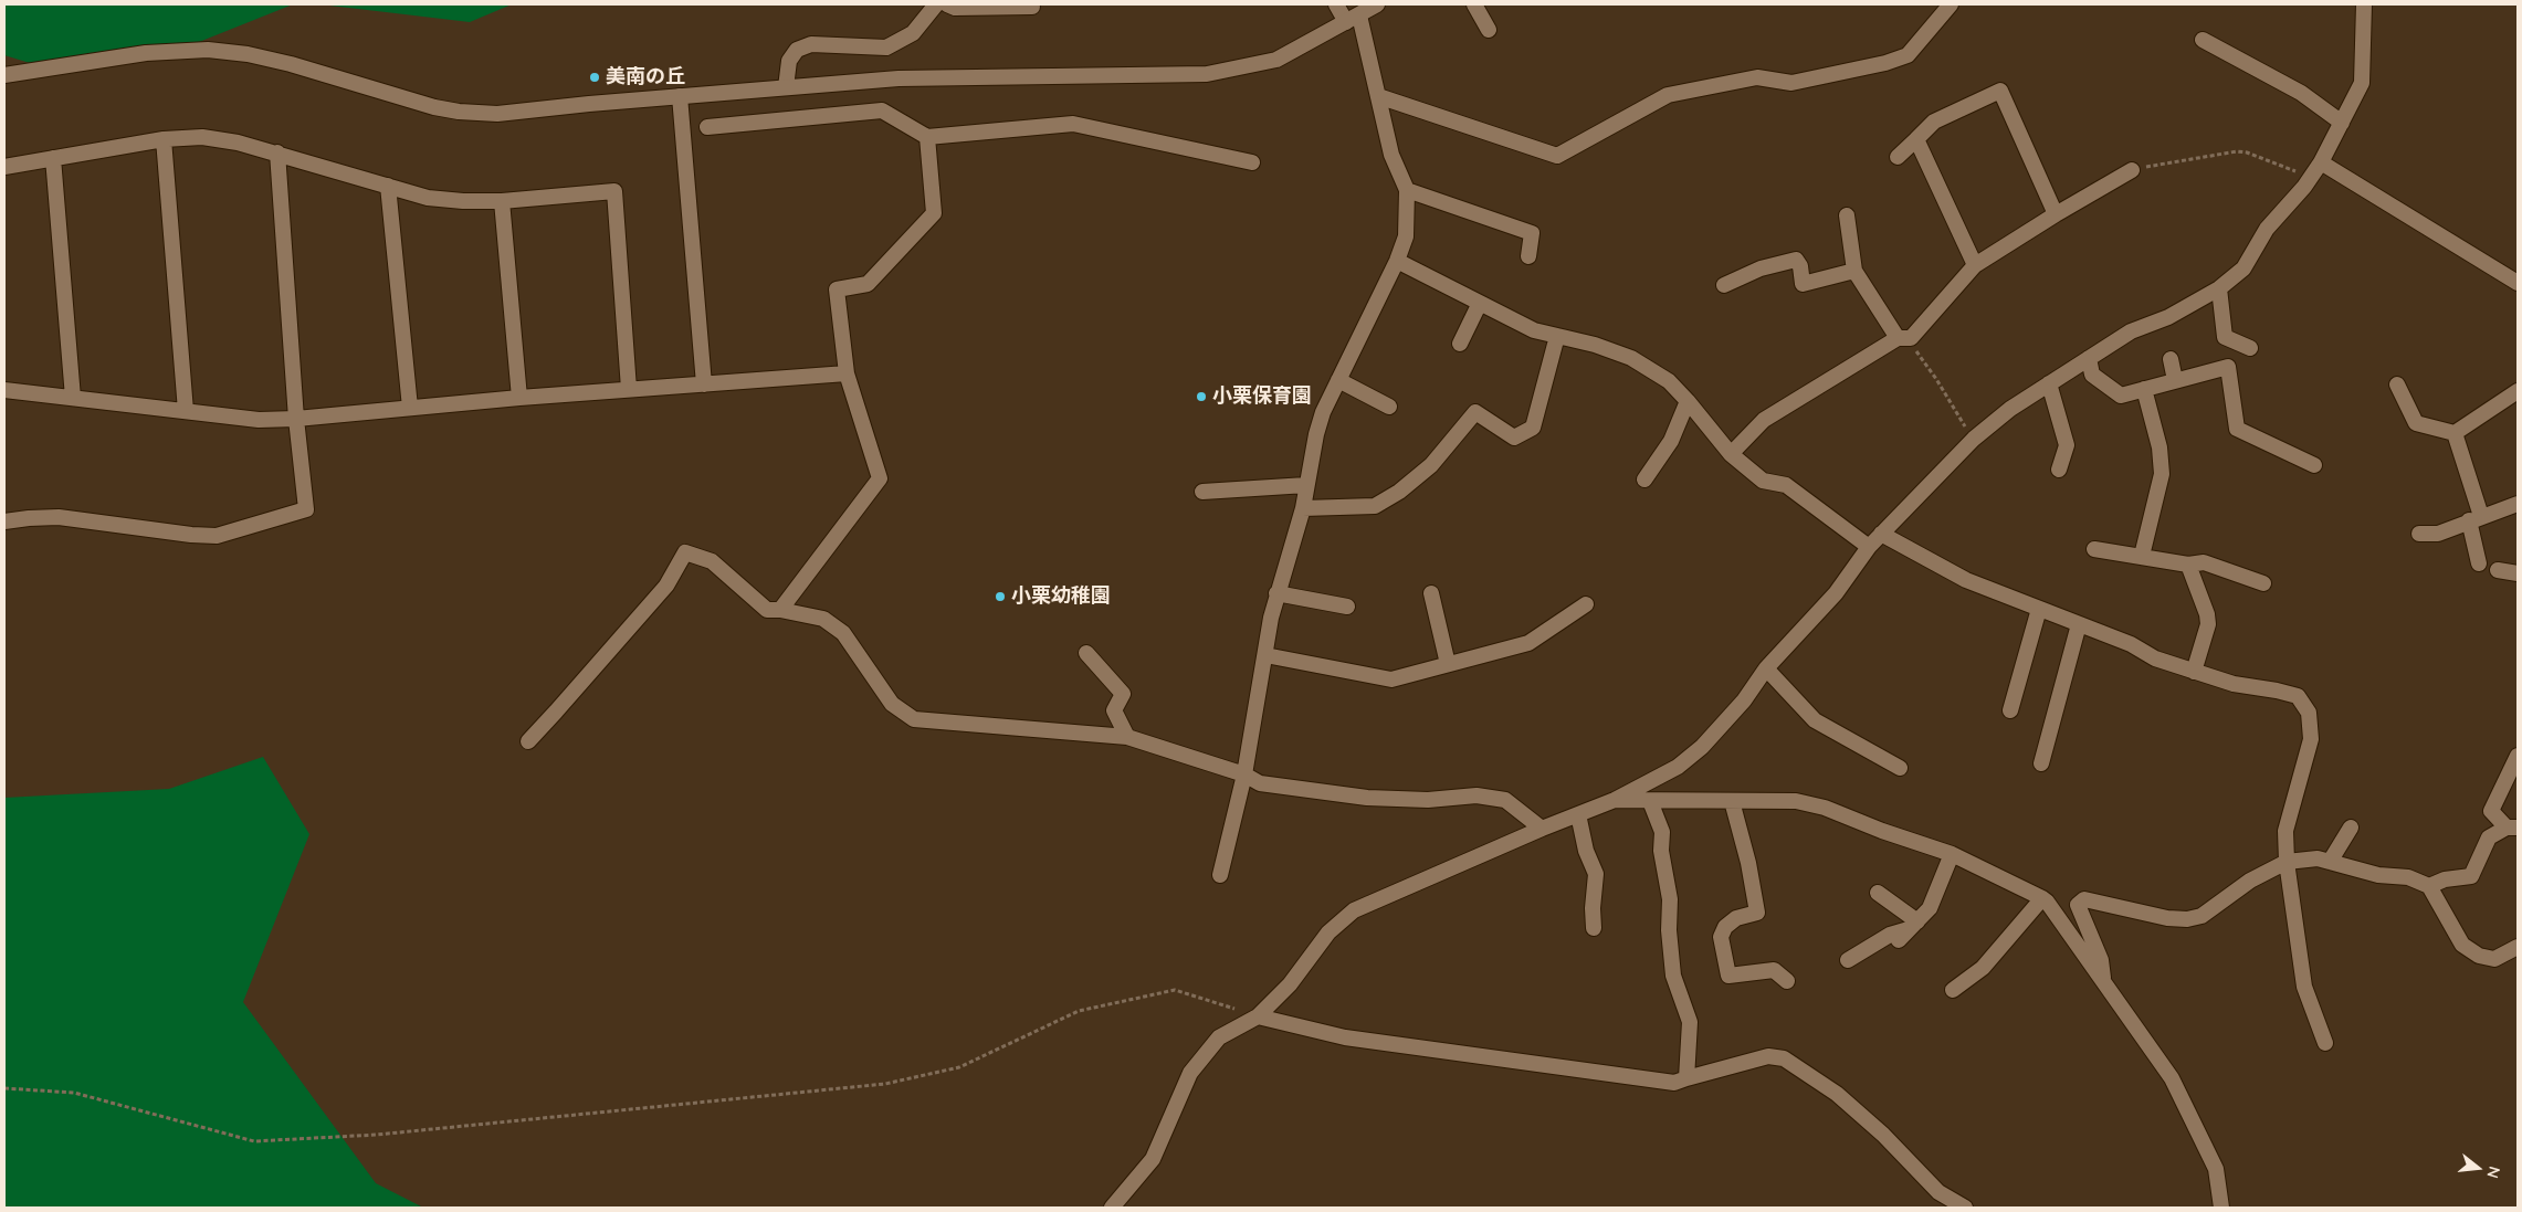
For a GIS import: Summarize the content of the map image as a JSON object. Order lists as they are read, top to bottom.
{
  "places": ["美南の丘", "小栗保育園", "小栗幼稚園"],
  "north": "right"
}
